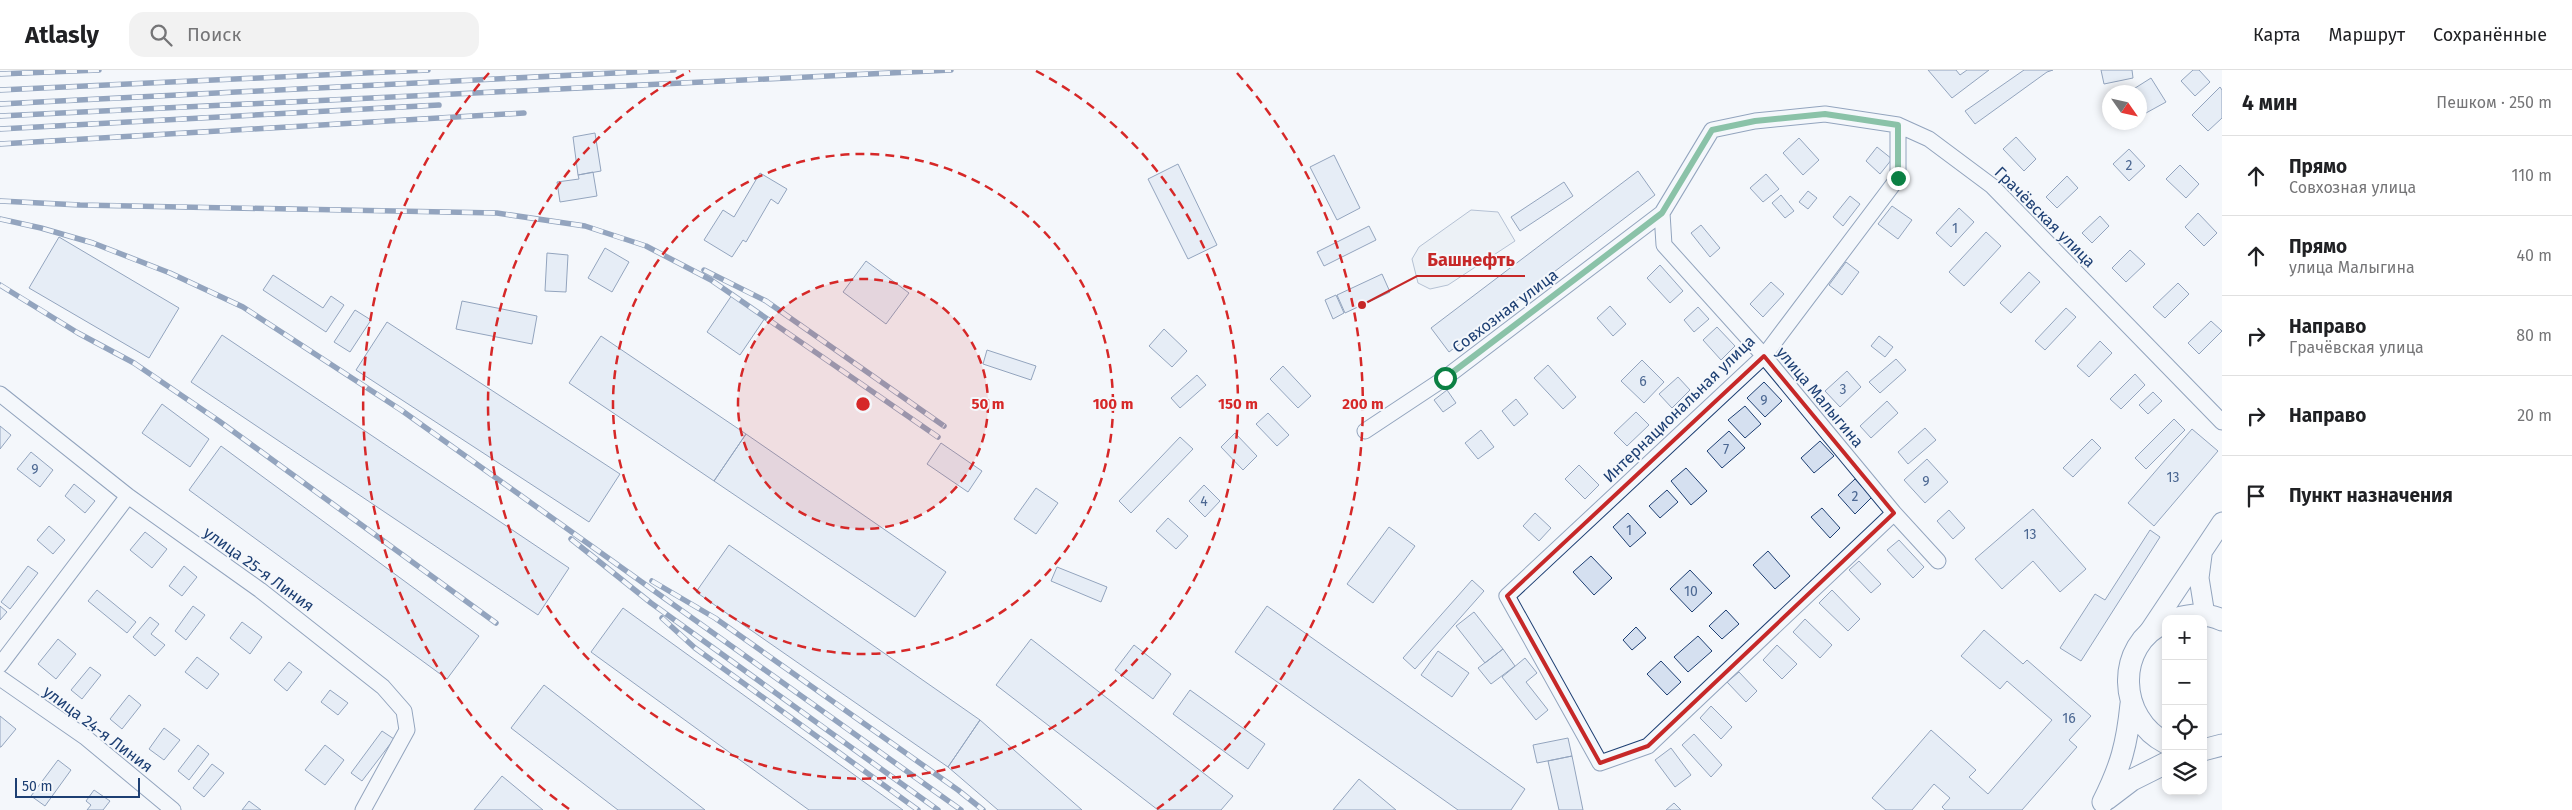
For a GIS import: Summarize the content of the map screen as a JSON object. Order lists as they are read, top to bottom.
{
  "streets": {
    "street": [
      "Грачёвская улица",
      "Совхозная улица",
      "улица Малыгина",
      "Интернациональная улица",
      "улица 25-я Линия",
      "улица 24-я Линия"
    ]
  },
  "crossings": [
    ["Грачёвская улица", "Совхозная улица"],
    ["Грачёвская улица", "улица Малыгина"],
    ["Грачёвская улица", "Интернациональная улица"],
    ["Совхозная улица", "улица Малыгина"],
    ["улица Малыгина", "Интернациональная улица"]
  ],
  "places": ["Башнефть"],
  "house_numbers": [
    "2",
    "1",
    "6",
    "3",
    "9",
    "7",
    "9",
    "13",
    "9",
    "2",
    "4",
    "1",
    "13",
    "10",
    "16"
  ],
  "scale_bar": "50 m",
  "north": "bottom right",
  "page": {
    "header": "Atlasly",
    "search": "Поиск",
    "nav": ["Карта", "Маршрут", "Сохранённые"],
    "heading": ["4 мин", "Пешком · 250 m"],
    "list": [
      ["Прямо", "Совхозная улица", "110 m"],
      ["Прямо", "улица Малыгина", "40 m"],
      ["Направо", "Грачёвская улица", "80 m"],
      ["Направо", "20 m"],
      "Пункт назначения"
    ],
    "map_buttons": ["+", "−"],
    "scale": "50 m"
  },
  "rings": [
    "50 m",
    "100 m",
    "150 m",
    "200 m"
  ]
}
